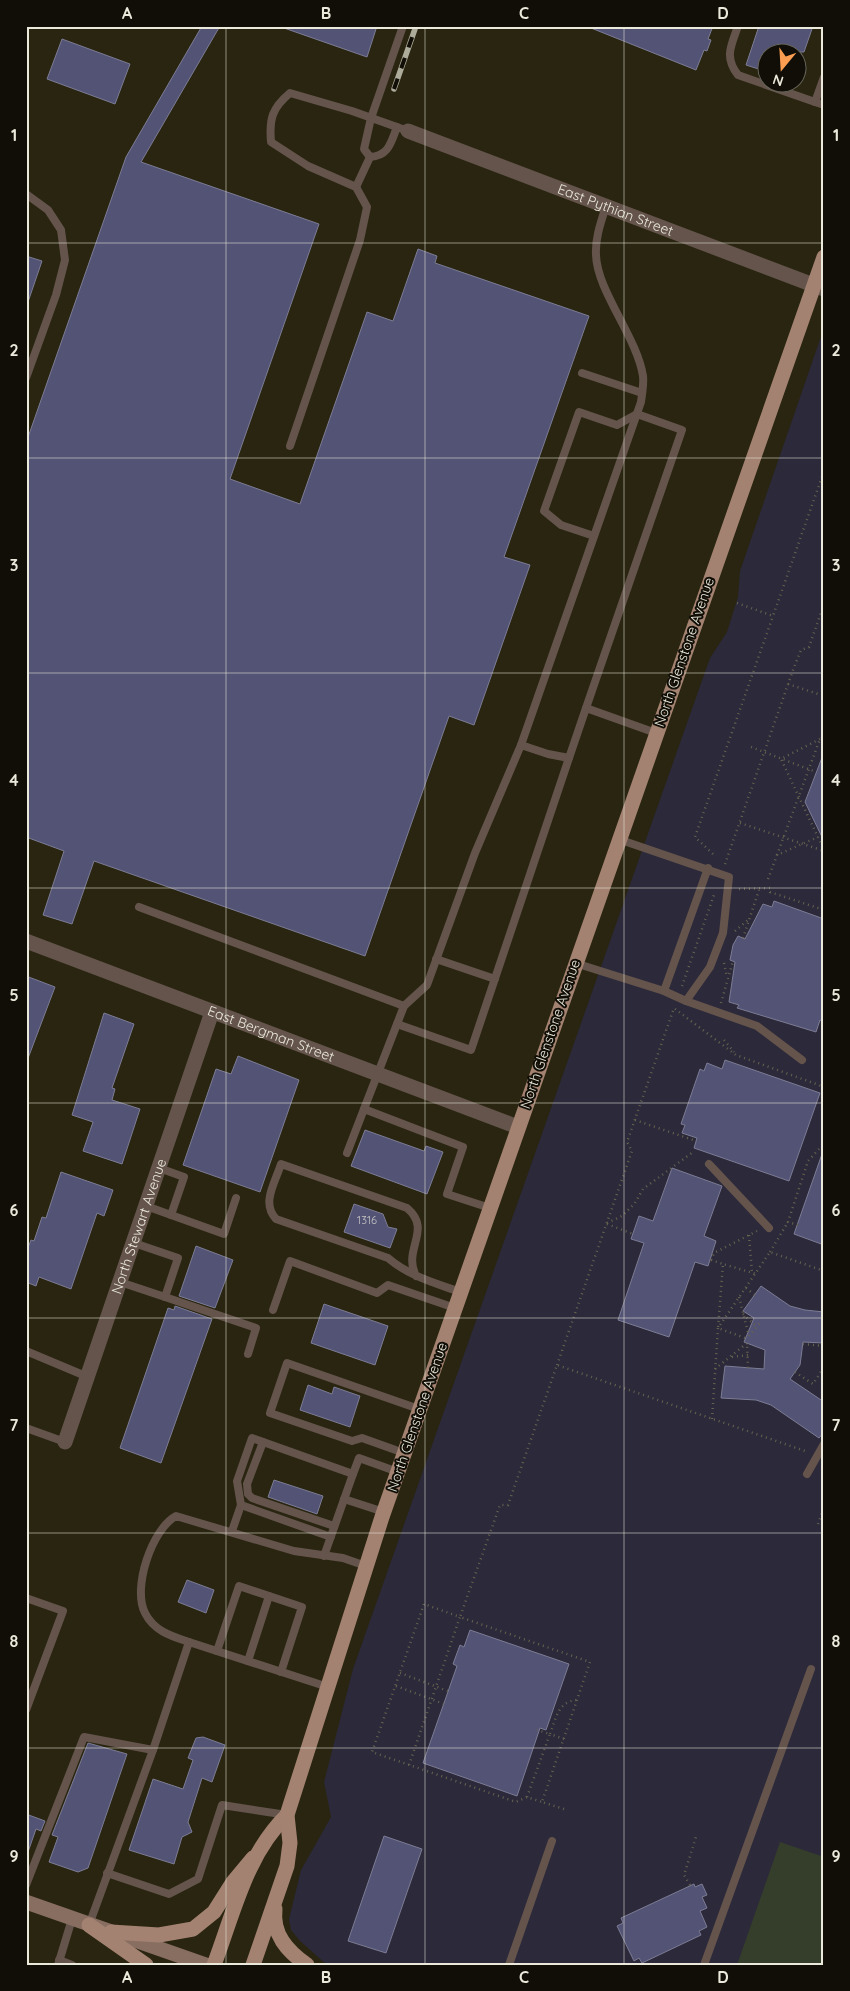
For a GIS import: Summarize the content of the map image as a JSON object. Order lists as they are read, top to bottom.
{
  "streets": {
    "main road": ["North Glenstone Avenue"],
    "street": ["East Pythian Street", "East Bergman Street", "North Stewart Avenue"]
  },
  "crossings": [
    ["East Pythian Street", "North Glenstone Avenue"],
    ["North Glenstone Avenue", "East Bergman Street"],
    ["East Bergman Street", "North Stewart Avenue"]
  ],
  "house_numbers": ["1316"],
  "north": "bottom",
  "grid": {
    "columns": [
      "A",
      "B",
      "C",
      "D"
    ],
    "rows": [
      "1",
      "2",
      "3",
      "4",
      "5",
      "6",
      "7",
      "8",
      "9"
    ]
  }
}
